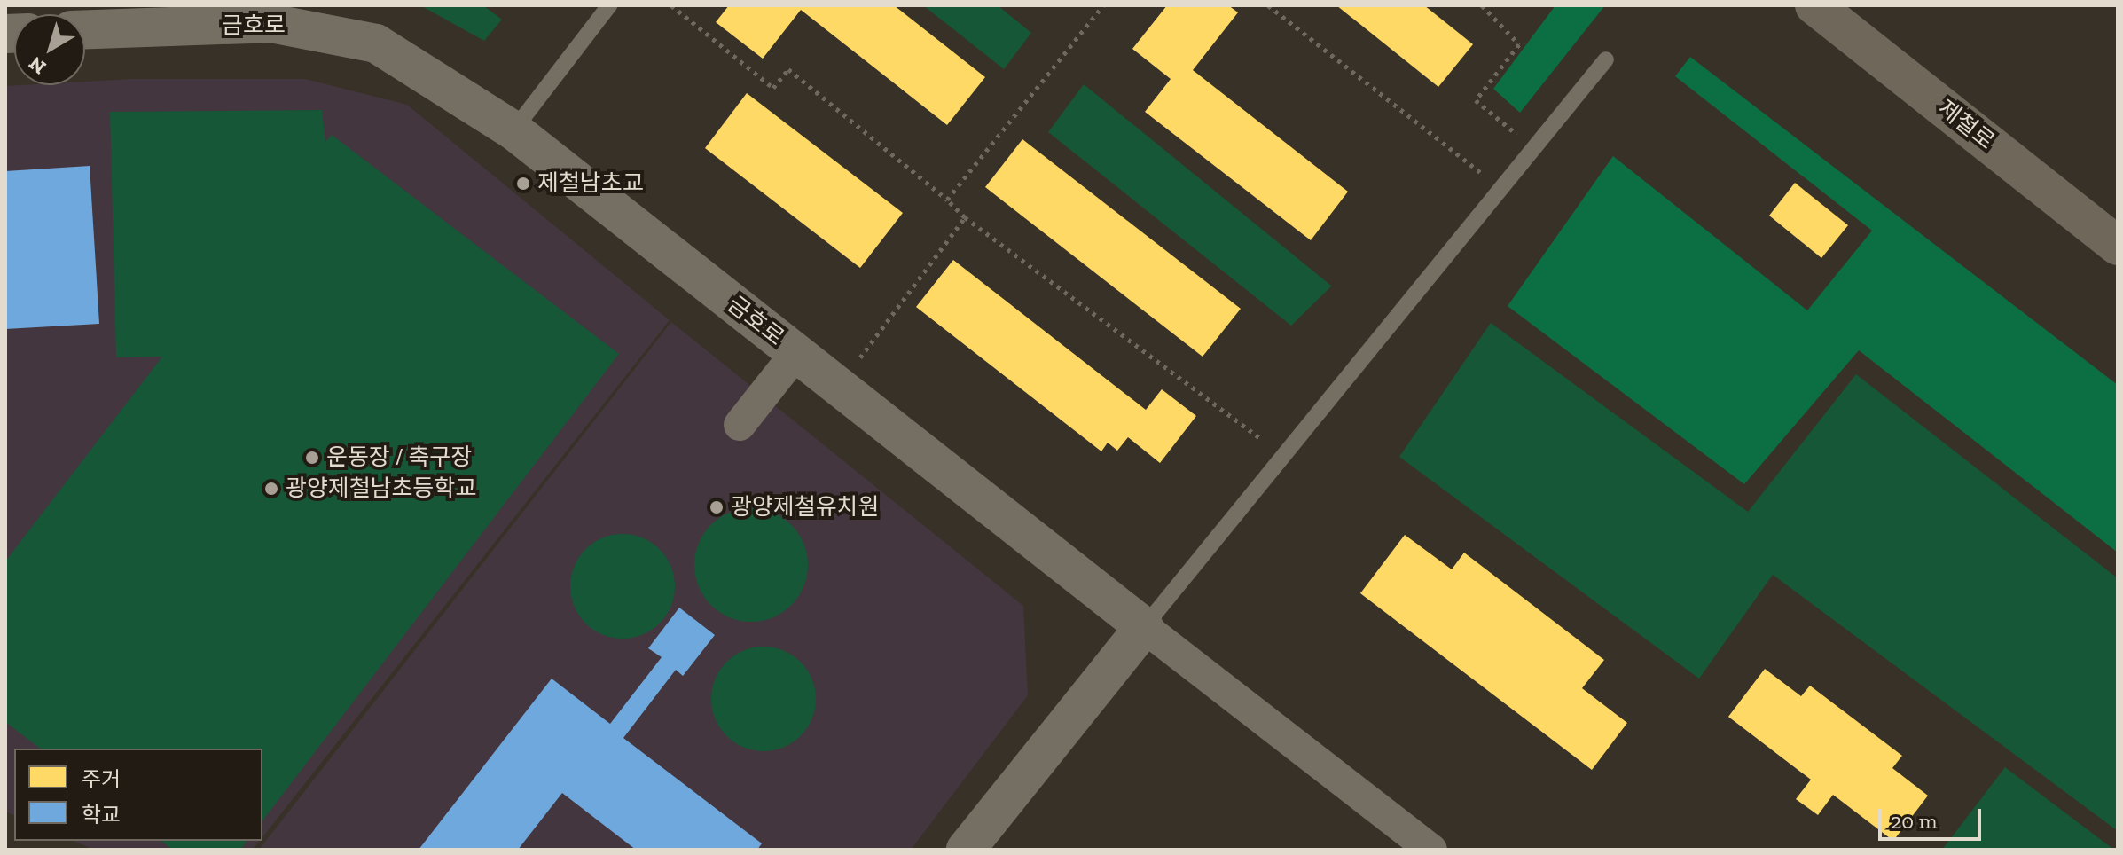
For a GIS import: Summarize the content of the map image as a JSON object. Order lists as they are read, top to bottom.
{
  "streets": {
    "main road": ["제철로"],
    "street": ["금호로"]
  },
  "places": [
    "제철남초교",
    "운동장 / 축구장",
    "광양제철남초등학교",
    "광양제철유치원"
  ],
  "legend": ["주거", "학교"],
  "scale_bar": "20 m",
  "north": "bottom left"
}
